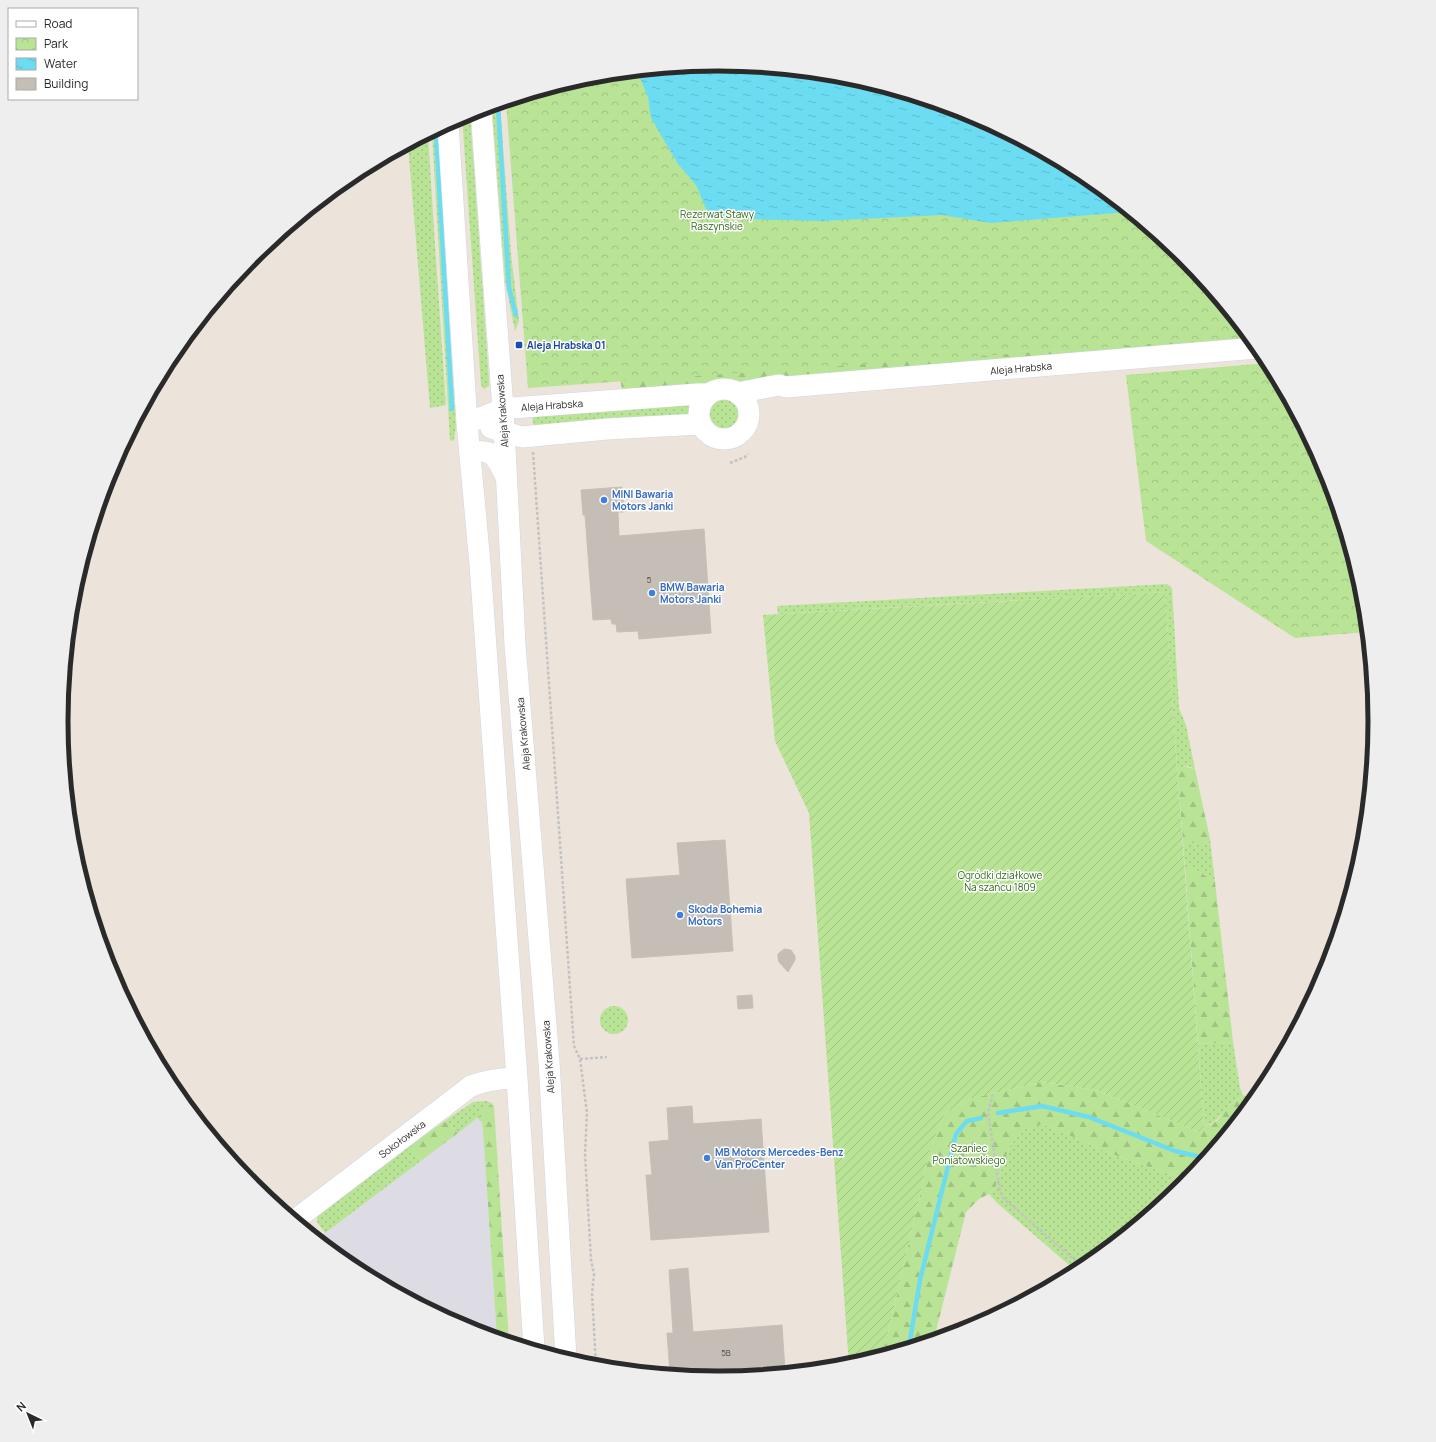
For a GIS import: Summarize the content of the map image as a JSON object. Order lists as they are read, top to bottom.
{
  "streets": {
    "main road": ["Aleja Hrabska", "Aleja Krakowska", "Sokołowska"]
  },
  "crossings": [
    ["Aleja Hrabska", "Aleja Krakowska"]
  ],
  "parks": ["Rezerwat Stawy Raszyńskie", "Ogródki działkowe Na szańcu 1809", "Szaniec Poniatowskiego"],
  "places": {
    "transit": ["Aleja Hrabska 01"],
    "other": [
      "MINI Bawaria Motors Janki",
      "BMW Bawaria Motors Janki",
      "Skoda Bohemia Motors",
      "MB Motors Mercedes-Benz Van ProCenter"
    ]
  },
  "house_numbers": ["5", "5B"],
  "legend": [
    "Road",
    "Park",
    "Water",
    "Building"
  ],
  "north": "top left"
}
